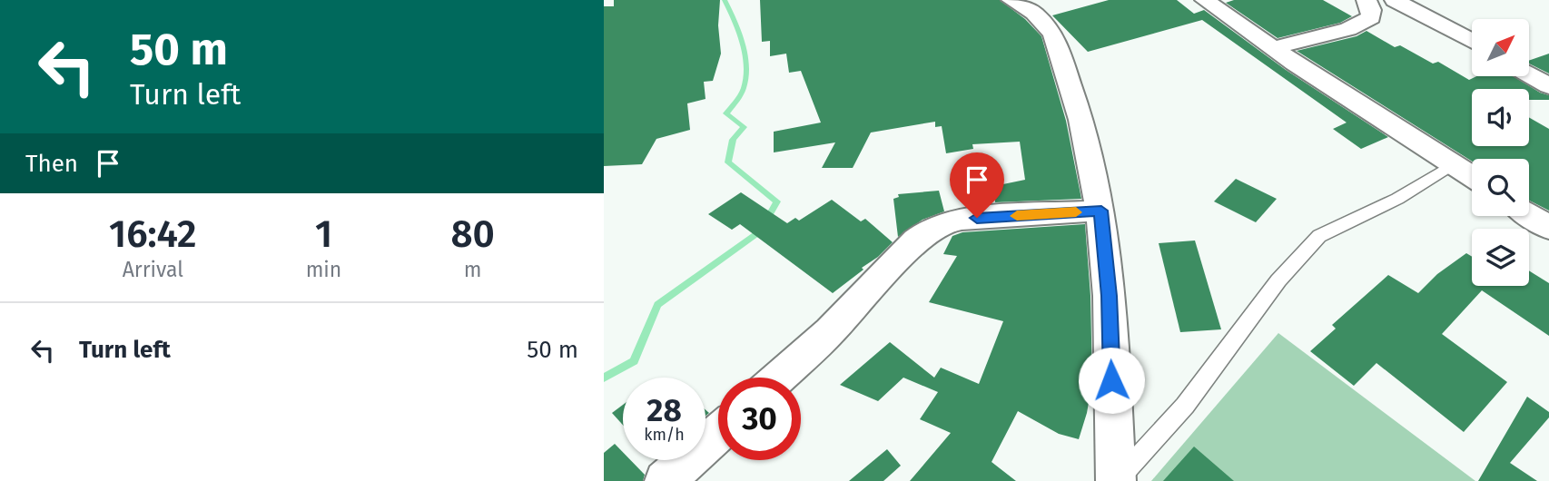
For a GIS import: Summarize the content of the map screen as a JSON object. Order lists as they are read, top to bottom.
{
  "north": "top right",
  "page": {
    "turn": ["50 m", "Turn left"],
    "then": "Then",
    "eta": [
      "16:42",
      "Arrival",
      "1",
      "min",
      "80",
      "m"
    ],
    "list": [
      {
        "name": "Turn left",
        "value": "50 m"
      }
    ],
    "speed": "28 km/h",
    "limit": "30"
  }
}
